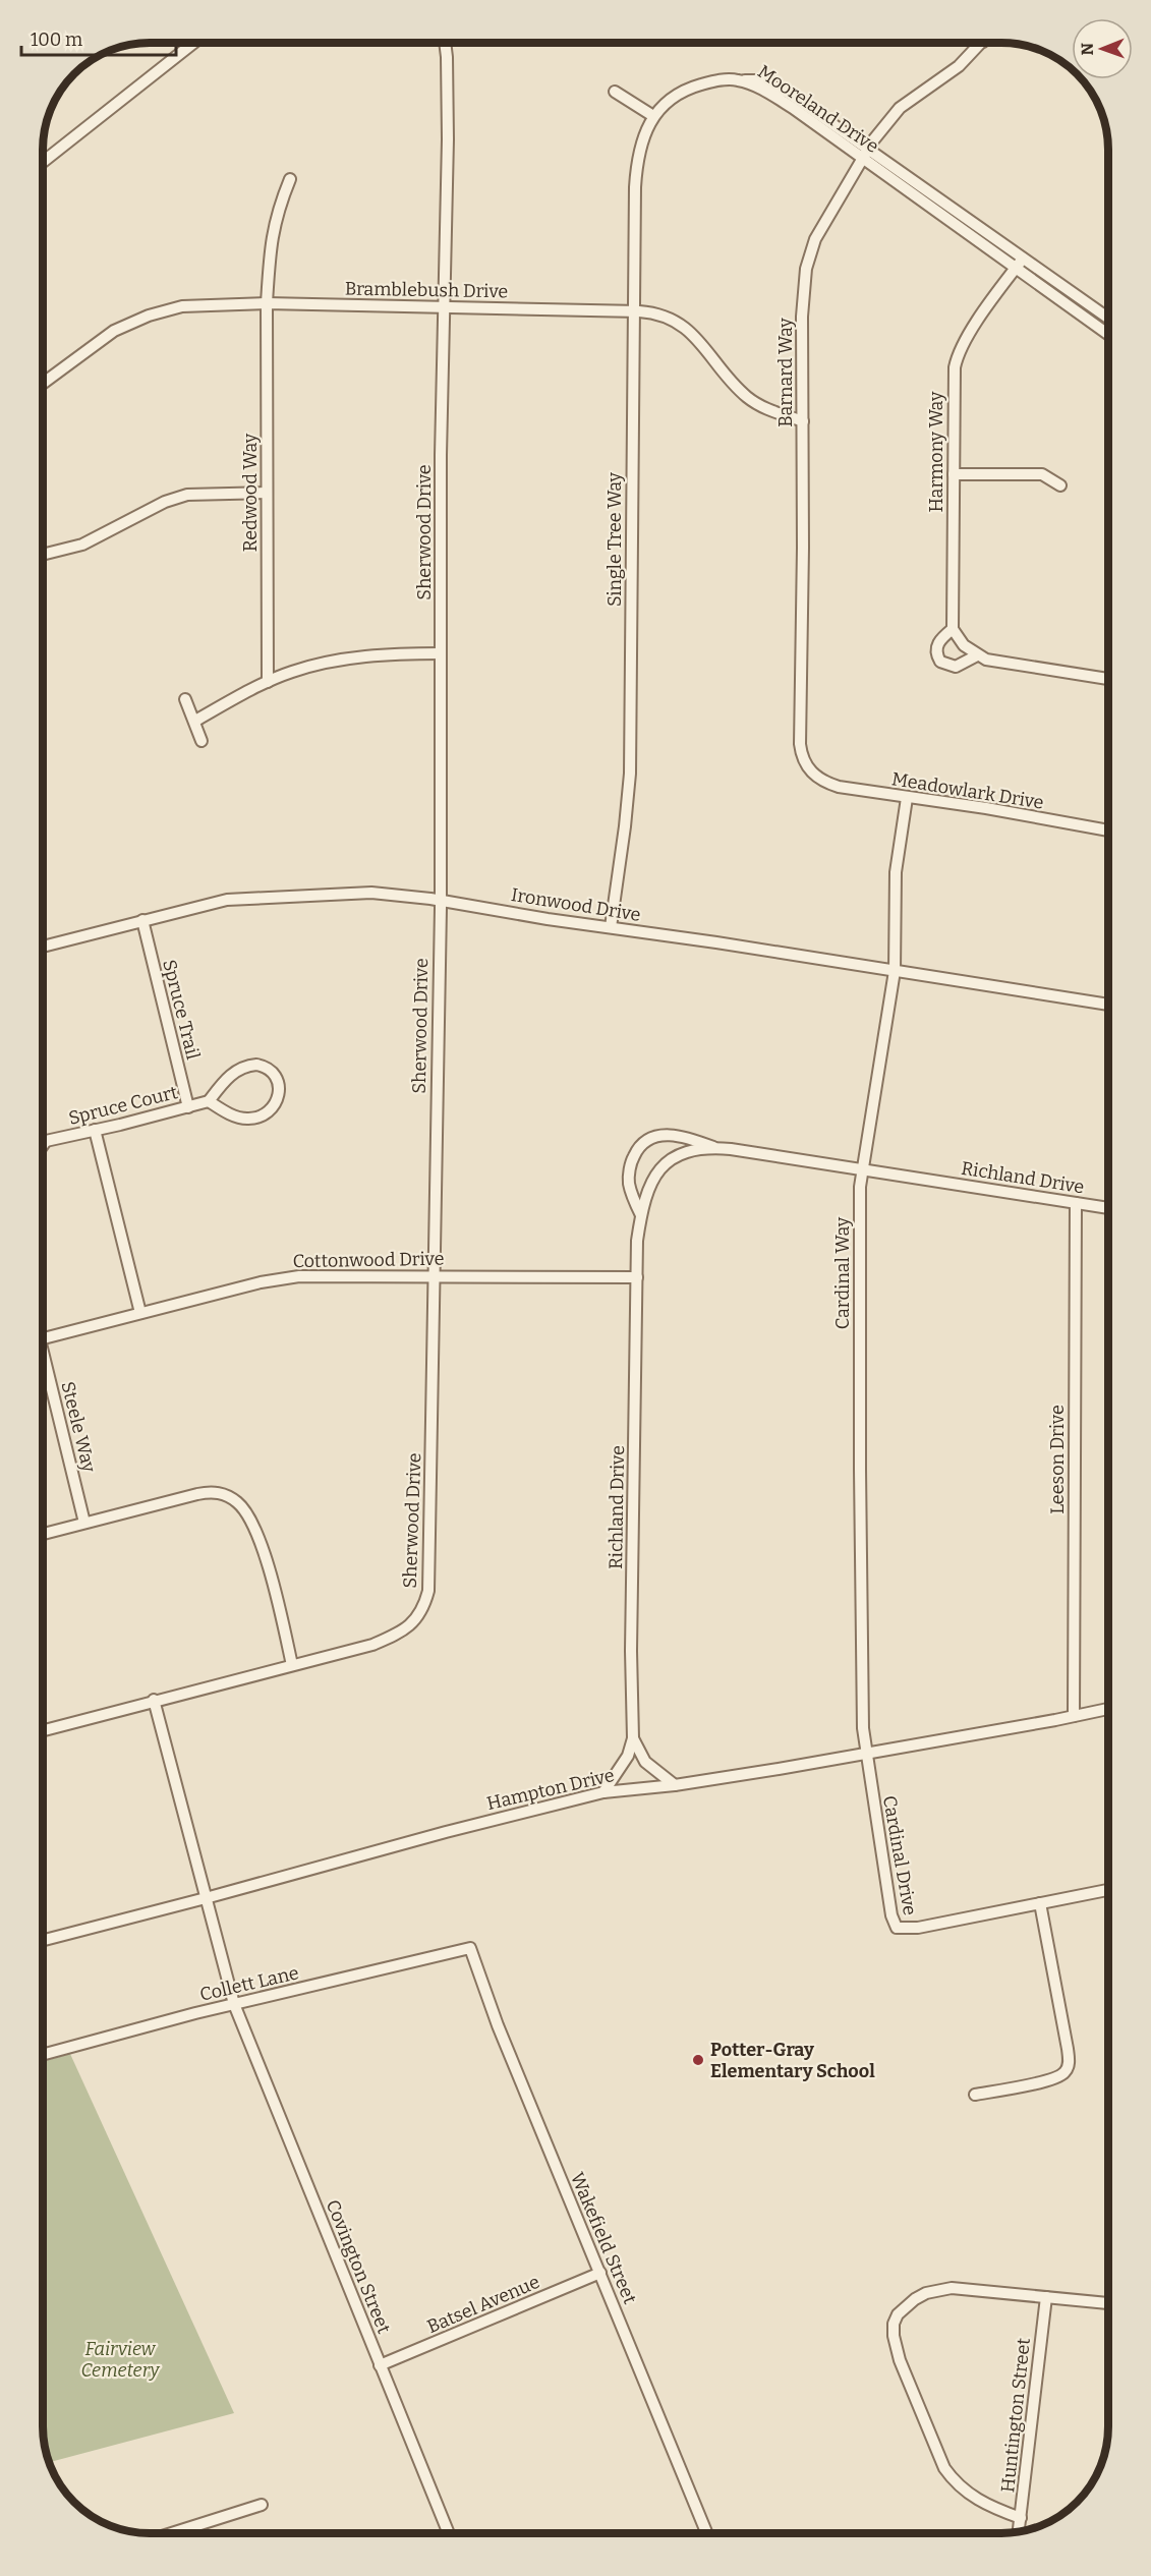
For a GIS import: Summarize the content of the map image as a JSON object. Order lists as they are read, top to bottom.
{
  "streets": {
    "street": [
      "Mooreland Drive",
      "Bramblebush Drive",
      "Barnard Way",
      "Harmony Way",
      "Redwood Way",
      "Sherwood Drive",
      "Single Tree Way",
      "Meadowlark Drive",
      "Ironwood Drive",
      "Spruce Trail",
      "Spruce Court",
      "Richland Drive",
      "Cottonwood Drive",
      "Cardinal Way",
      "Steele Way",
      "Leeson Drive",
      "Hampton Drive",
      "Cardinal Drive",
      "Collett Lane",
      "Wakefield Street",
      "Covington Street",
      "Batsel Avenue",
      "Huntington Street"
    ]
  },
  "crossings": [
    ["Mooreland Drive", "Barnard Way"],
    ["Mooreland Drive", "Harmony Way"],
    ["Mooreland Drive", "Single Tree Way"],
    ["Bramblebush Drive", "Barnard Way"],
    ["Bramblebush Drive", "Redwood Way"],
    ["Bramblebush Drive", "Sherwood Drive"],
    ["Bramblebush Drive", "Single Tree Way"],
    ["Barnard Way", "Meadowlark Drive"],
    ["Sherwood Drive", "Ironwood Drive"],
    ["Sherwood Drive", "Cottonwood Drive"],
    ["Sherwood Drive", "Covington Street"],
    ["Single Tree Way", "Ironwood Drive"],
    ["Meadowlark Drive", "Cardinal Way"],
    ["Ironwood Drive", "Spruce Trail"],
    ["Ironwood Drive", "Cardinal Way"],
    ["Spruce Trail", "Spruce Court"],
    ["Richland Drive", "Cottonwood Drive"],
    ["Richland Drive", "Cardinal Way"],
    ["Richland Drive", "Leeson Drive"],
    ["Richland Drive", "Hampton Drive"],
    ["Cardinal Way", "Hampton Drive"],
    ["Cardinal Way", "Cardinal Drive"],
    ["Leeson Drive", "Hampton Drive"],
    ["Hampton Drive", "Cardinal Drive"],
    ["Hampton Drive", "Covington Street"],
    ["Collett Lane", "Wakefield Street"],
    ["Collett Lane", "Covington Street"],
    ["Wakefield Street", "Batsel Avenue"],
    ["Covington Street", "Batsel Avenue"]
  ],
  "parks": ["Fairview Cemetery"],
  "places": ["Potter-Gray Elementary School"],
  "scale_bar": "100 m",
  "north": "left"
}
